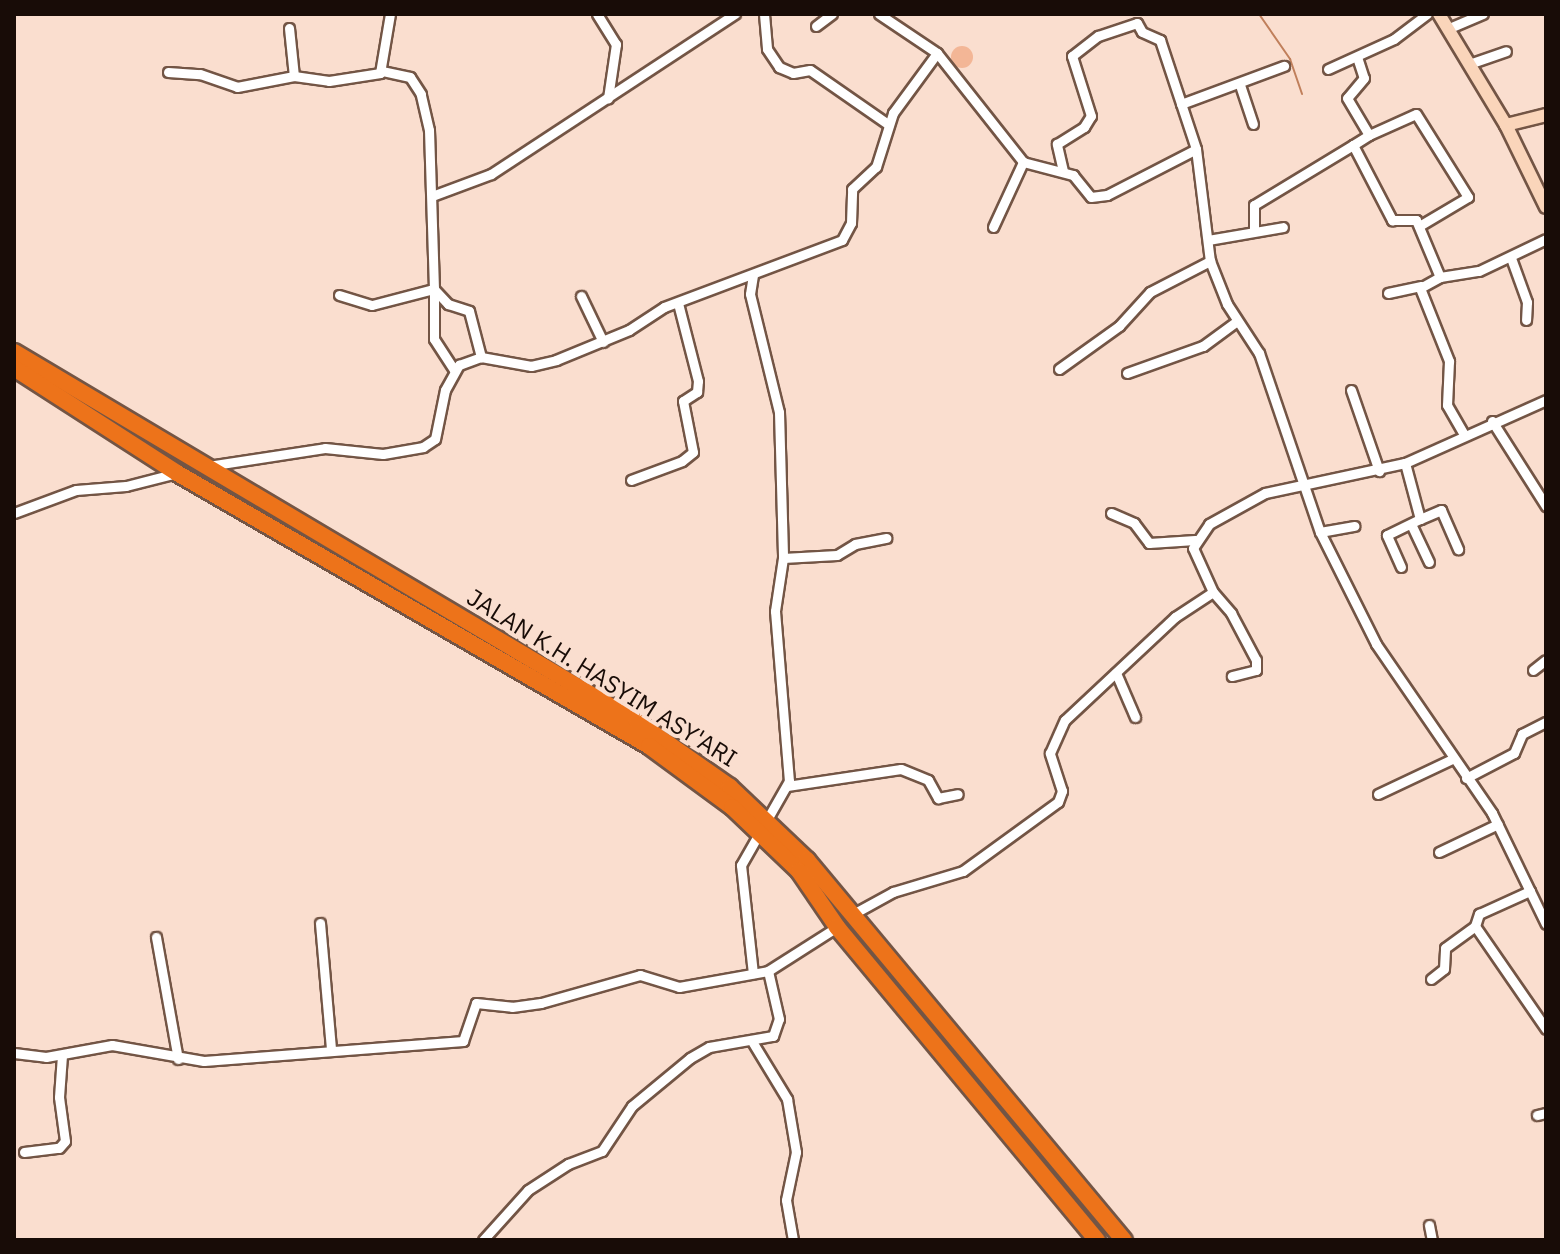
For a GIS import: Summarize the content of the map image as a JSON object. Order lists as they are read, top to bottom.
{
  "streets": {
    "highway": ["JALAN K.H. HASYIM ASY'ARI"]
  }
}
